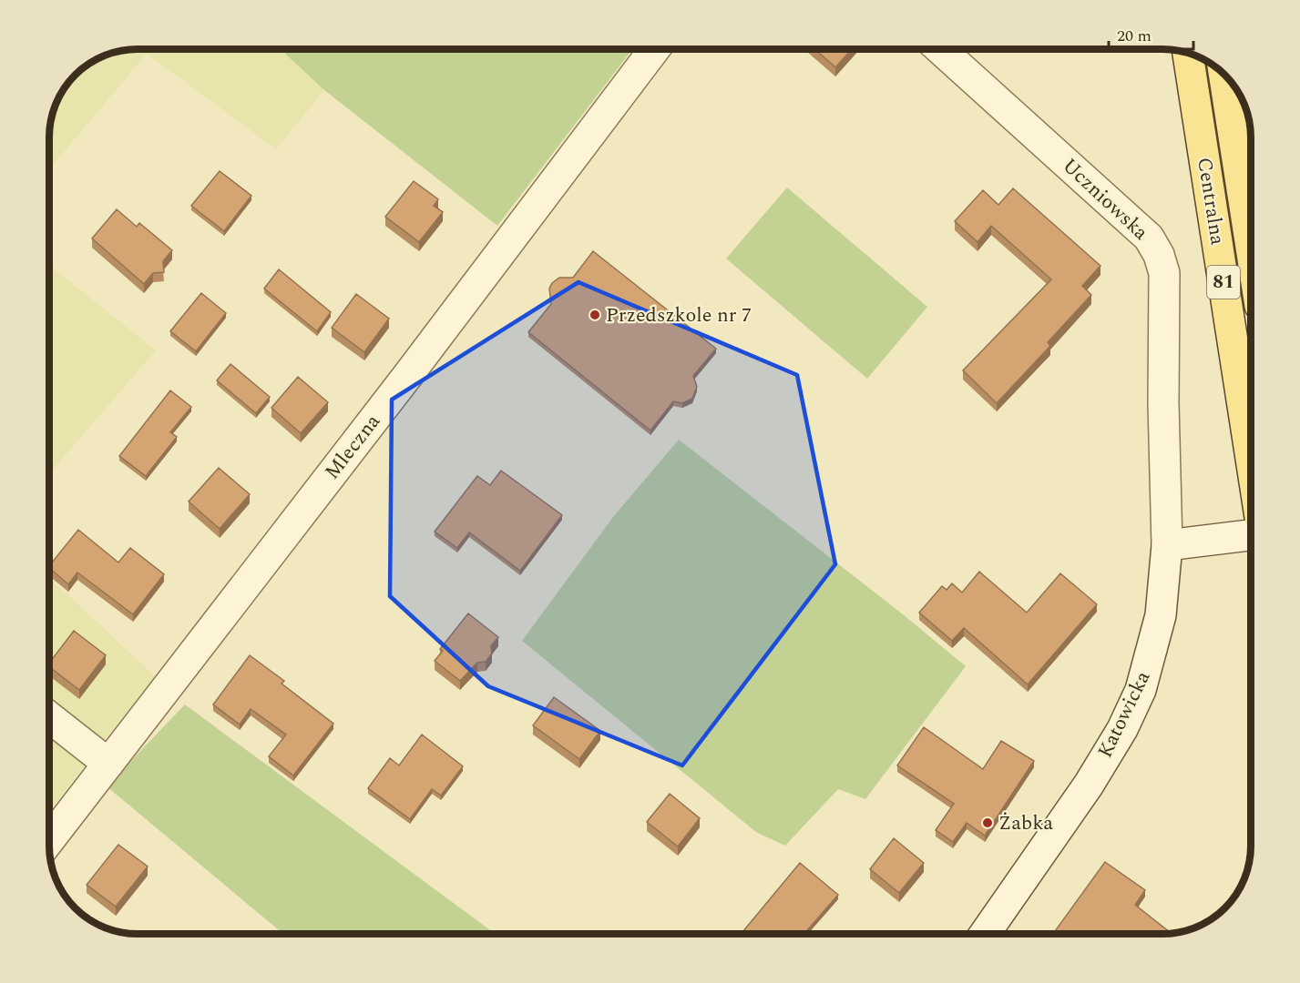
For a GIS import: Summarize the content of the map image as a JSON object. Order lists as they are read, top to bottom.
{
  "streets": {
    "main road": ["Centralna", "81"],
    "street": ["Uczniowska", "Mleczna", "Katowicka"]
  },
  "crossings": [
    ["Uczniowska", "Katowicka"]
  ],
  "places": ["Przedszkole nr 7", "Żabka"],
  "scale_bar": "20 m"
}
